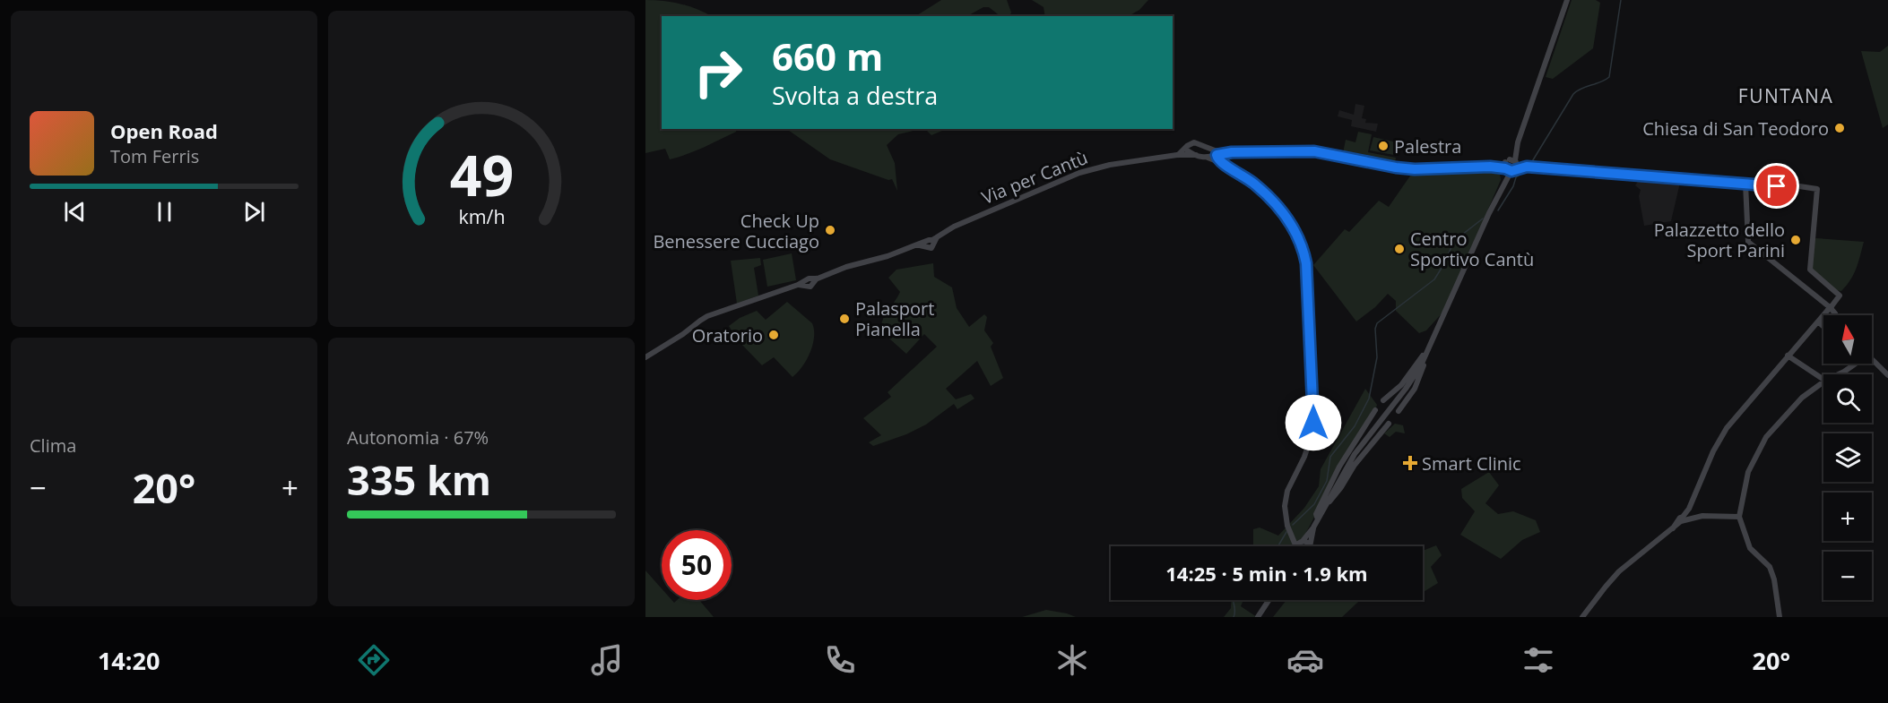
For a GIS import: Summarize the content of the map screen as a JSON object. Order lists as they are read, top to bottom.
{
  "streets": {
    "main road": ["Via per Cantù"]
  },
  "districts": ["FUNTANA"],
  "places": {
    "other": [
      "Chiesa di San Teodoro",
      "Palestra",
      "Check Up Benessere Cucciago",
      "Palazzetto dello Sport Parini",
      "Centro Sportivo Cantù",
      "Palasport Pianella",
      "Oratorio"
    ],
    "health": ["Smart Clinic"]
  },
  "north": "top",
  "page": {
    "turn": ["660 m", "Svolta a destra"],
    "song": ["Open Road", "Tom Ferris"],
    "map_buttons": ["+", "−"],
    "tile": [
      "Clima",
      ["Autonomia · 67%", "335 km"]
    ],
    "heat": ["−", "20°", "+"],
    "limit": "50",
    "trip": "14:25 · 5 min · 1.9 km",
    "tabs": ["14:20", "20°"],
    "gauge": ["49", "km/h"]
  }
}
